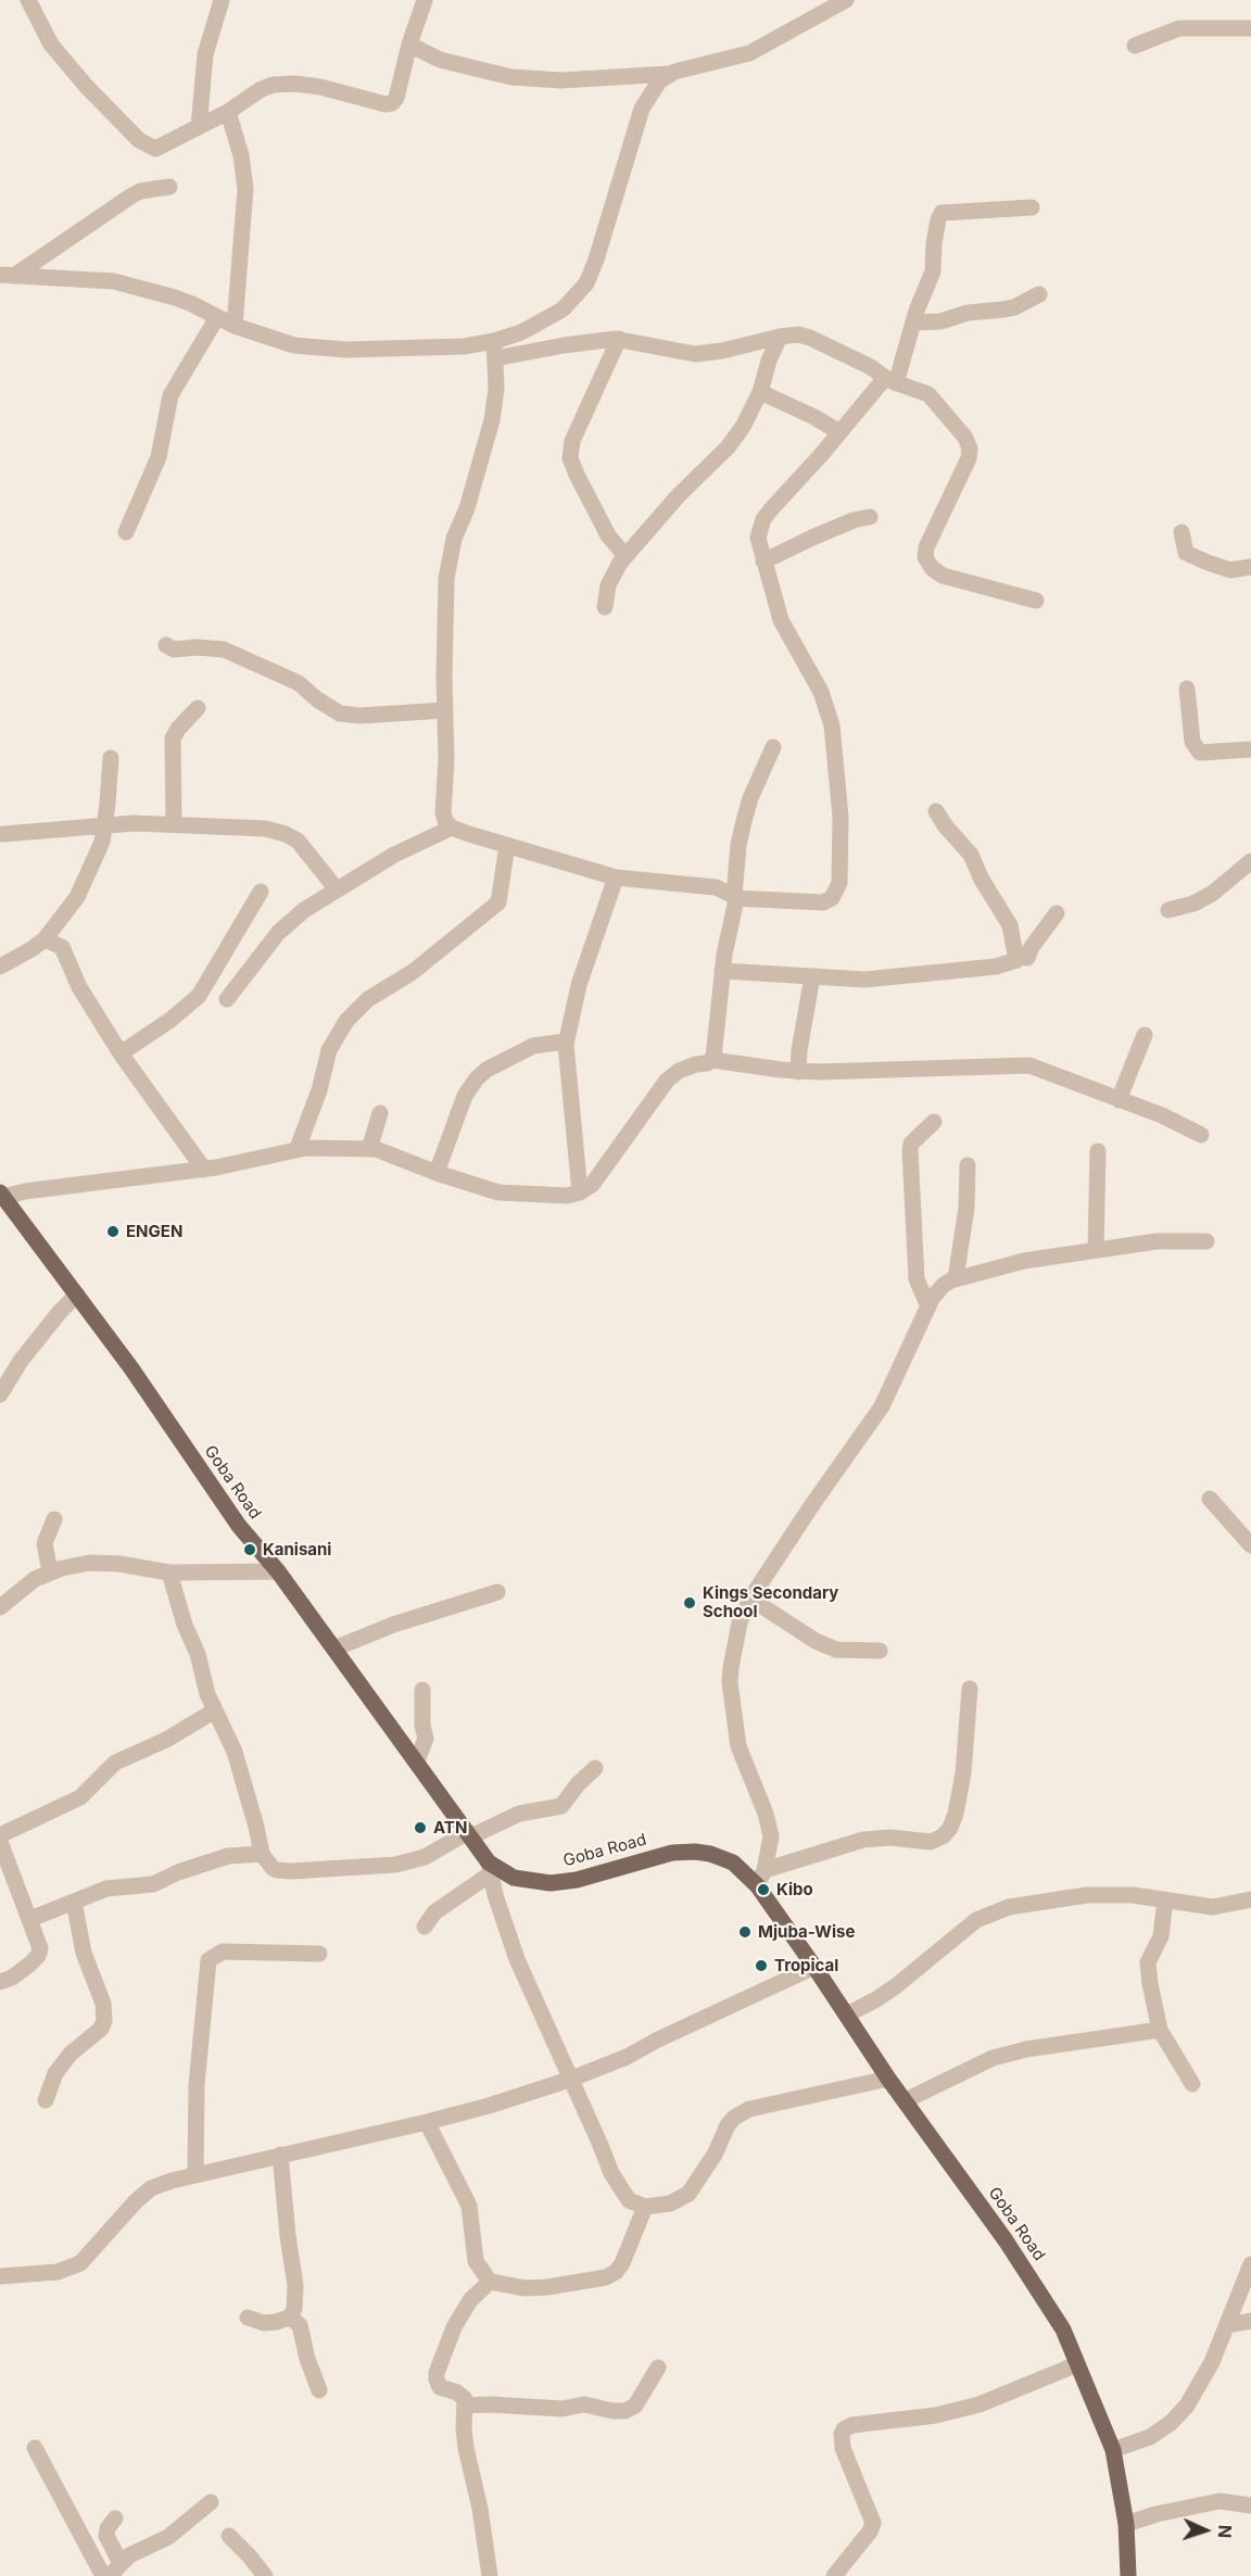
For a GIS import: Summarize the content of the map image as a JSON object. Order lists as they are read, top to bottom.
{
  "streets": {
    "main road": ["Goba Road"]
  },
  "places": [
    "ENGEN",
    "Kanisani",
    "Kings Secondary School",
    "ATN",
    "Kibo",
    "Mjuba-Wise",
    "Tropical"
  ],
  "north": "right"
}
